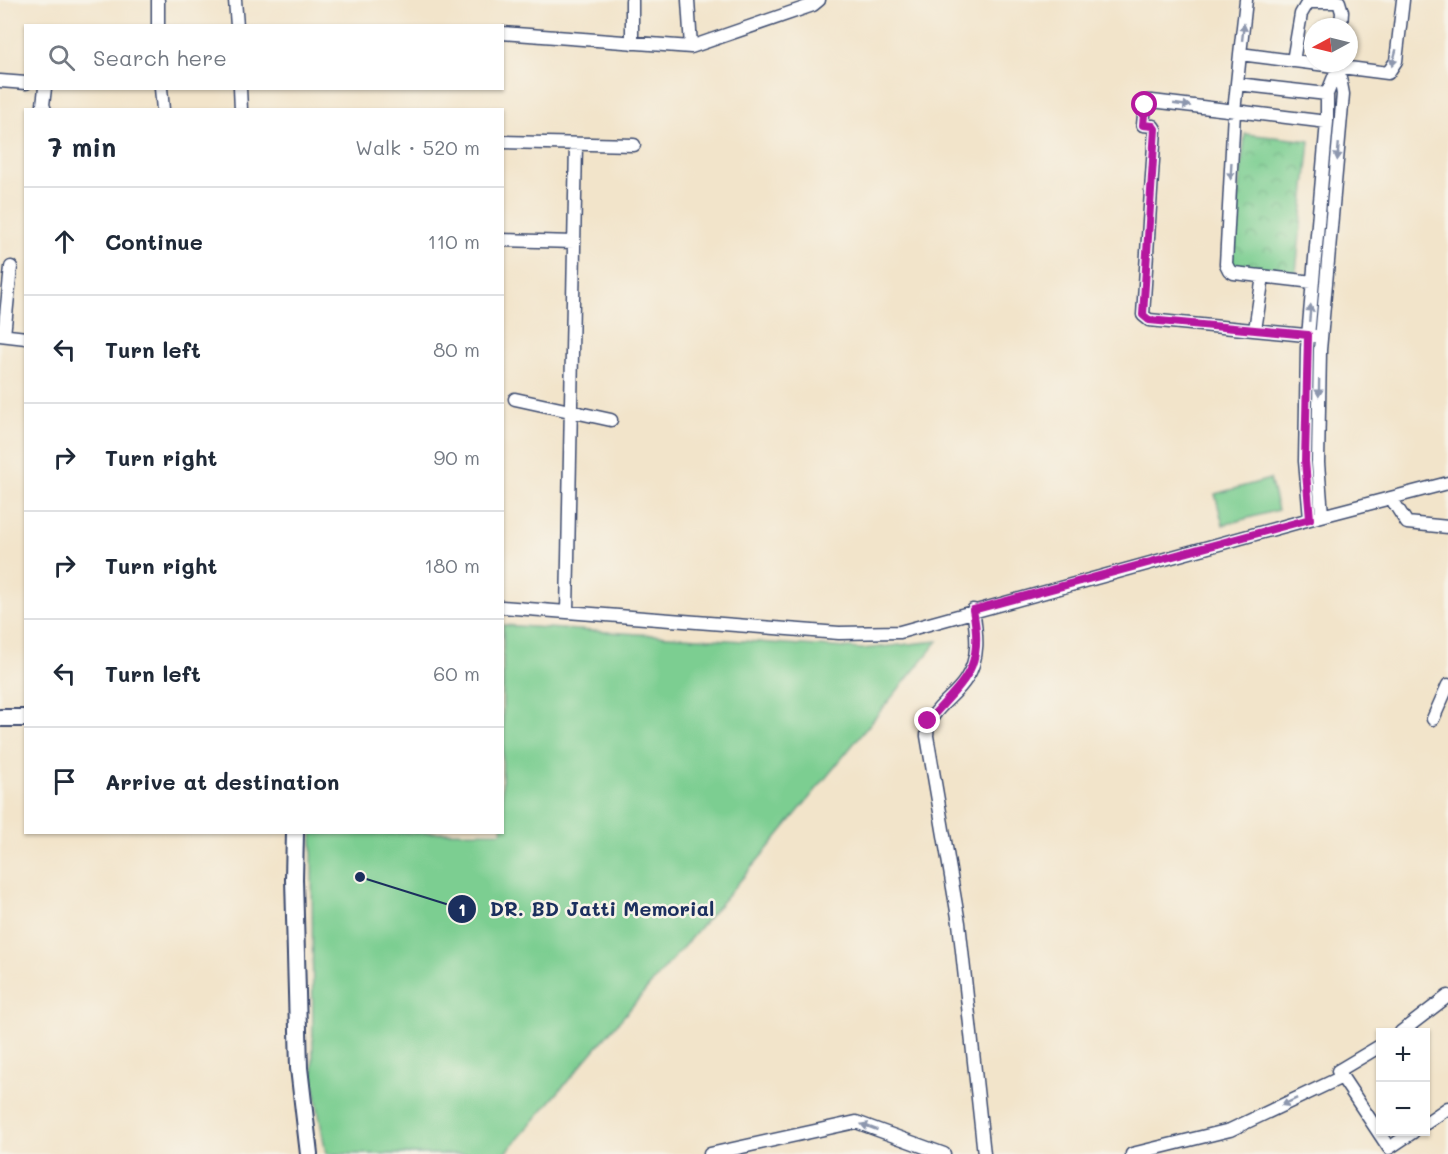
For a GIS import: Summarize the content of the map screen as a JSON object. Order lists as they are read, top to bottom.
{
  "places": ["DR. BD Jatti Memorial"],
  "north": "left",
  "page": {
    "search": "Search here",
    "heading": ["7 min", "Walk · 520 m"],
    "list": [
      ["Continue", "110 m"],
      ["Turn left", "80 m"],
      ["Turn right", "90 m"],
      ["Turn right", "180 m"],
      ["Turn left", "60 m"],
      "Arrive at destination"
    ],
    "map_buttons": ["+", "−"]
  }
}
